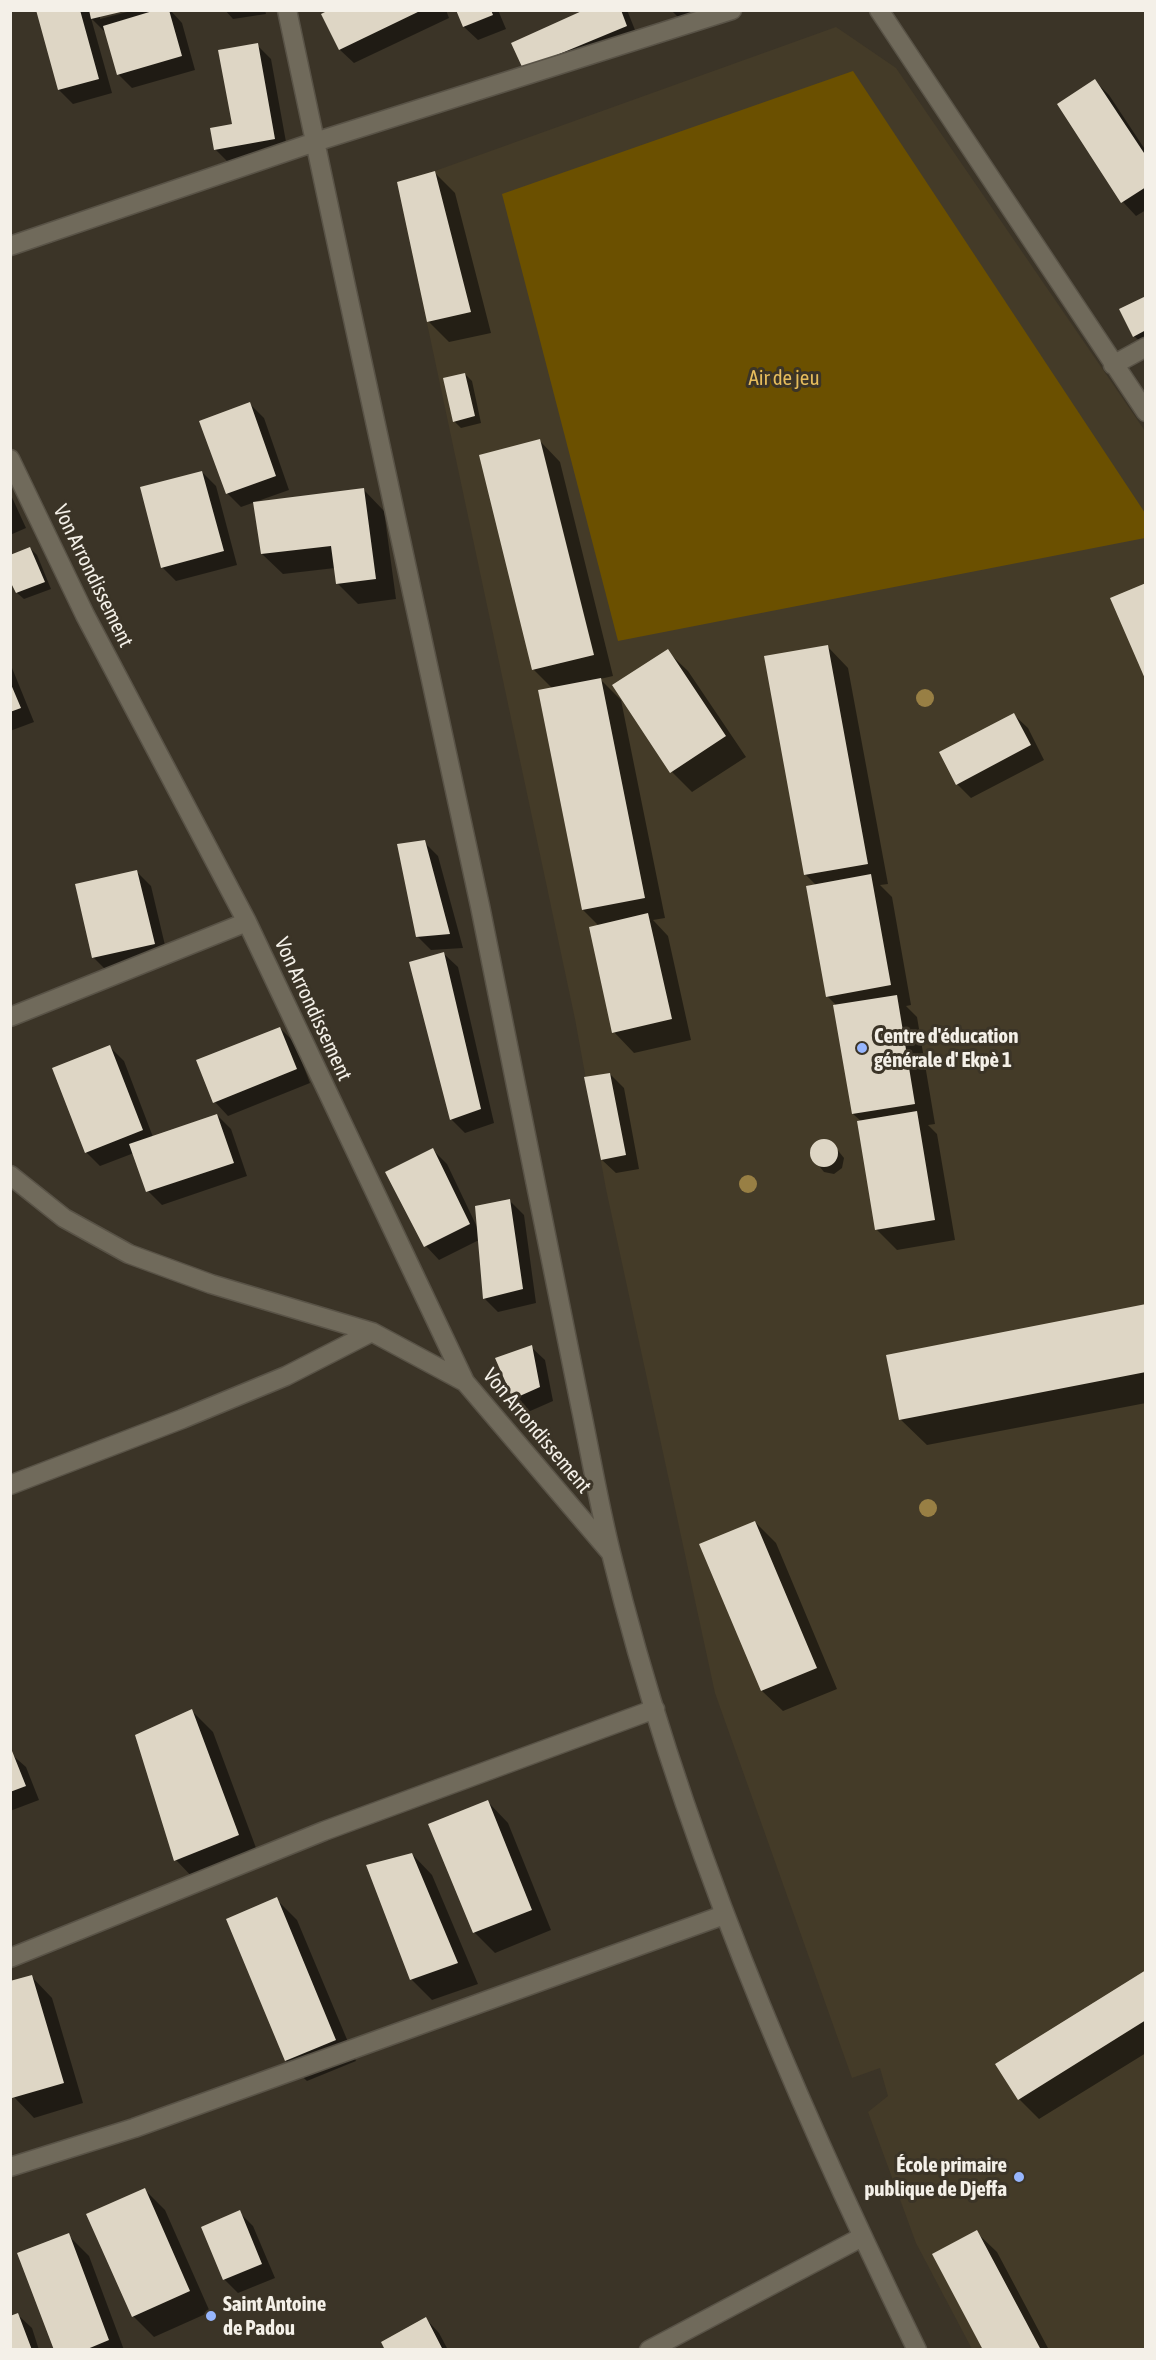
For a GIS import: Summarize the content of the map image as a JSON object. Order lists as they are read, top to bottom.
{
  "streets": {
    "street": ["Von Arrondissement"]
  },
  "parks": ["Air de jeu"],
  "places": ["Centre d'éducation générale d' Ekpè 1", "École primaire publique de Djeffa", "Saint Antoine de Padou"]
}
